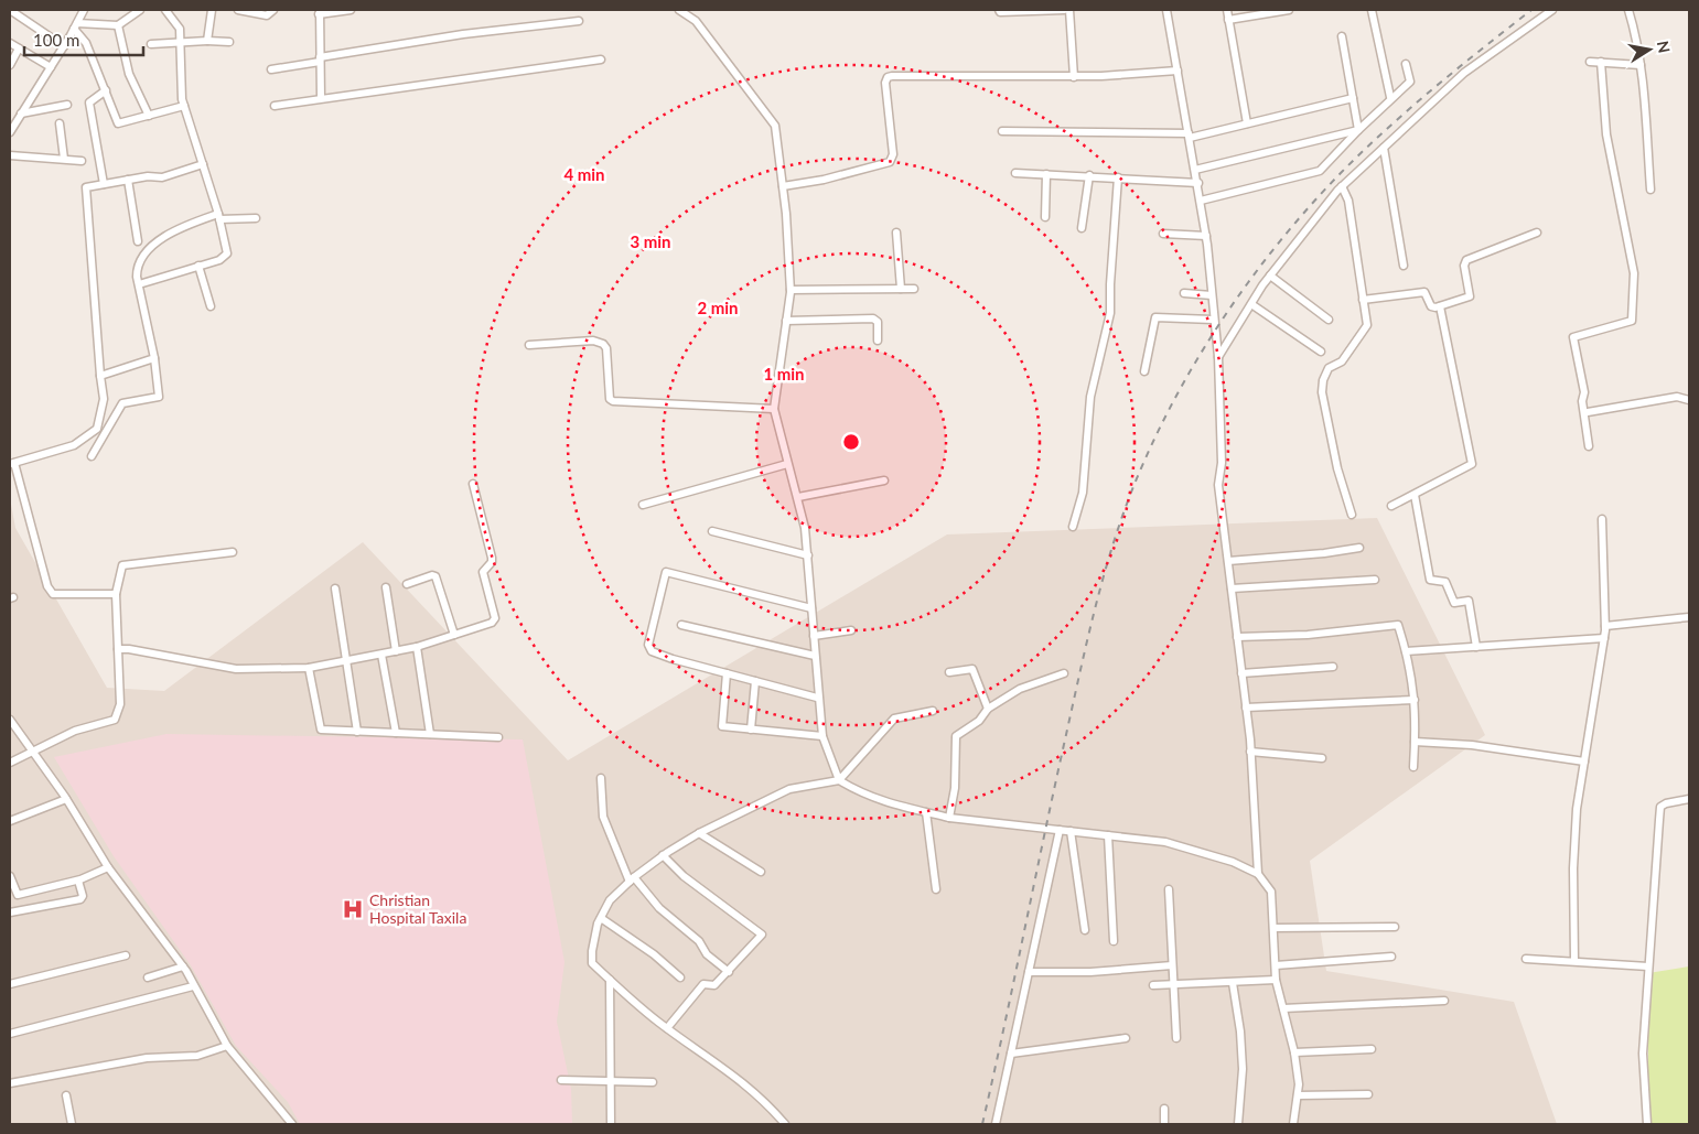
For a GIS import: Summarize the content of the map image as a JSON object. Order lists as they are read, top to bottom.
{
  "places": {
    "hospital": ["Christian Hospital Taxila"]
  },
  "scale_bar": "100 m",
  "north": "right",
  "rings": [
    "4 min",
    "3 min",
    "2 min",
    "1 min"
  ]
}
